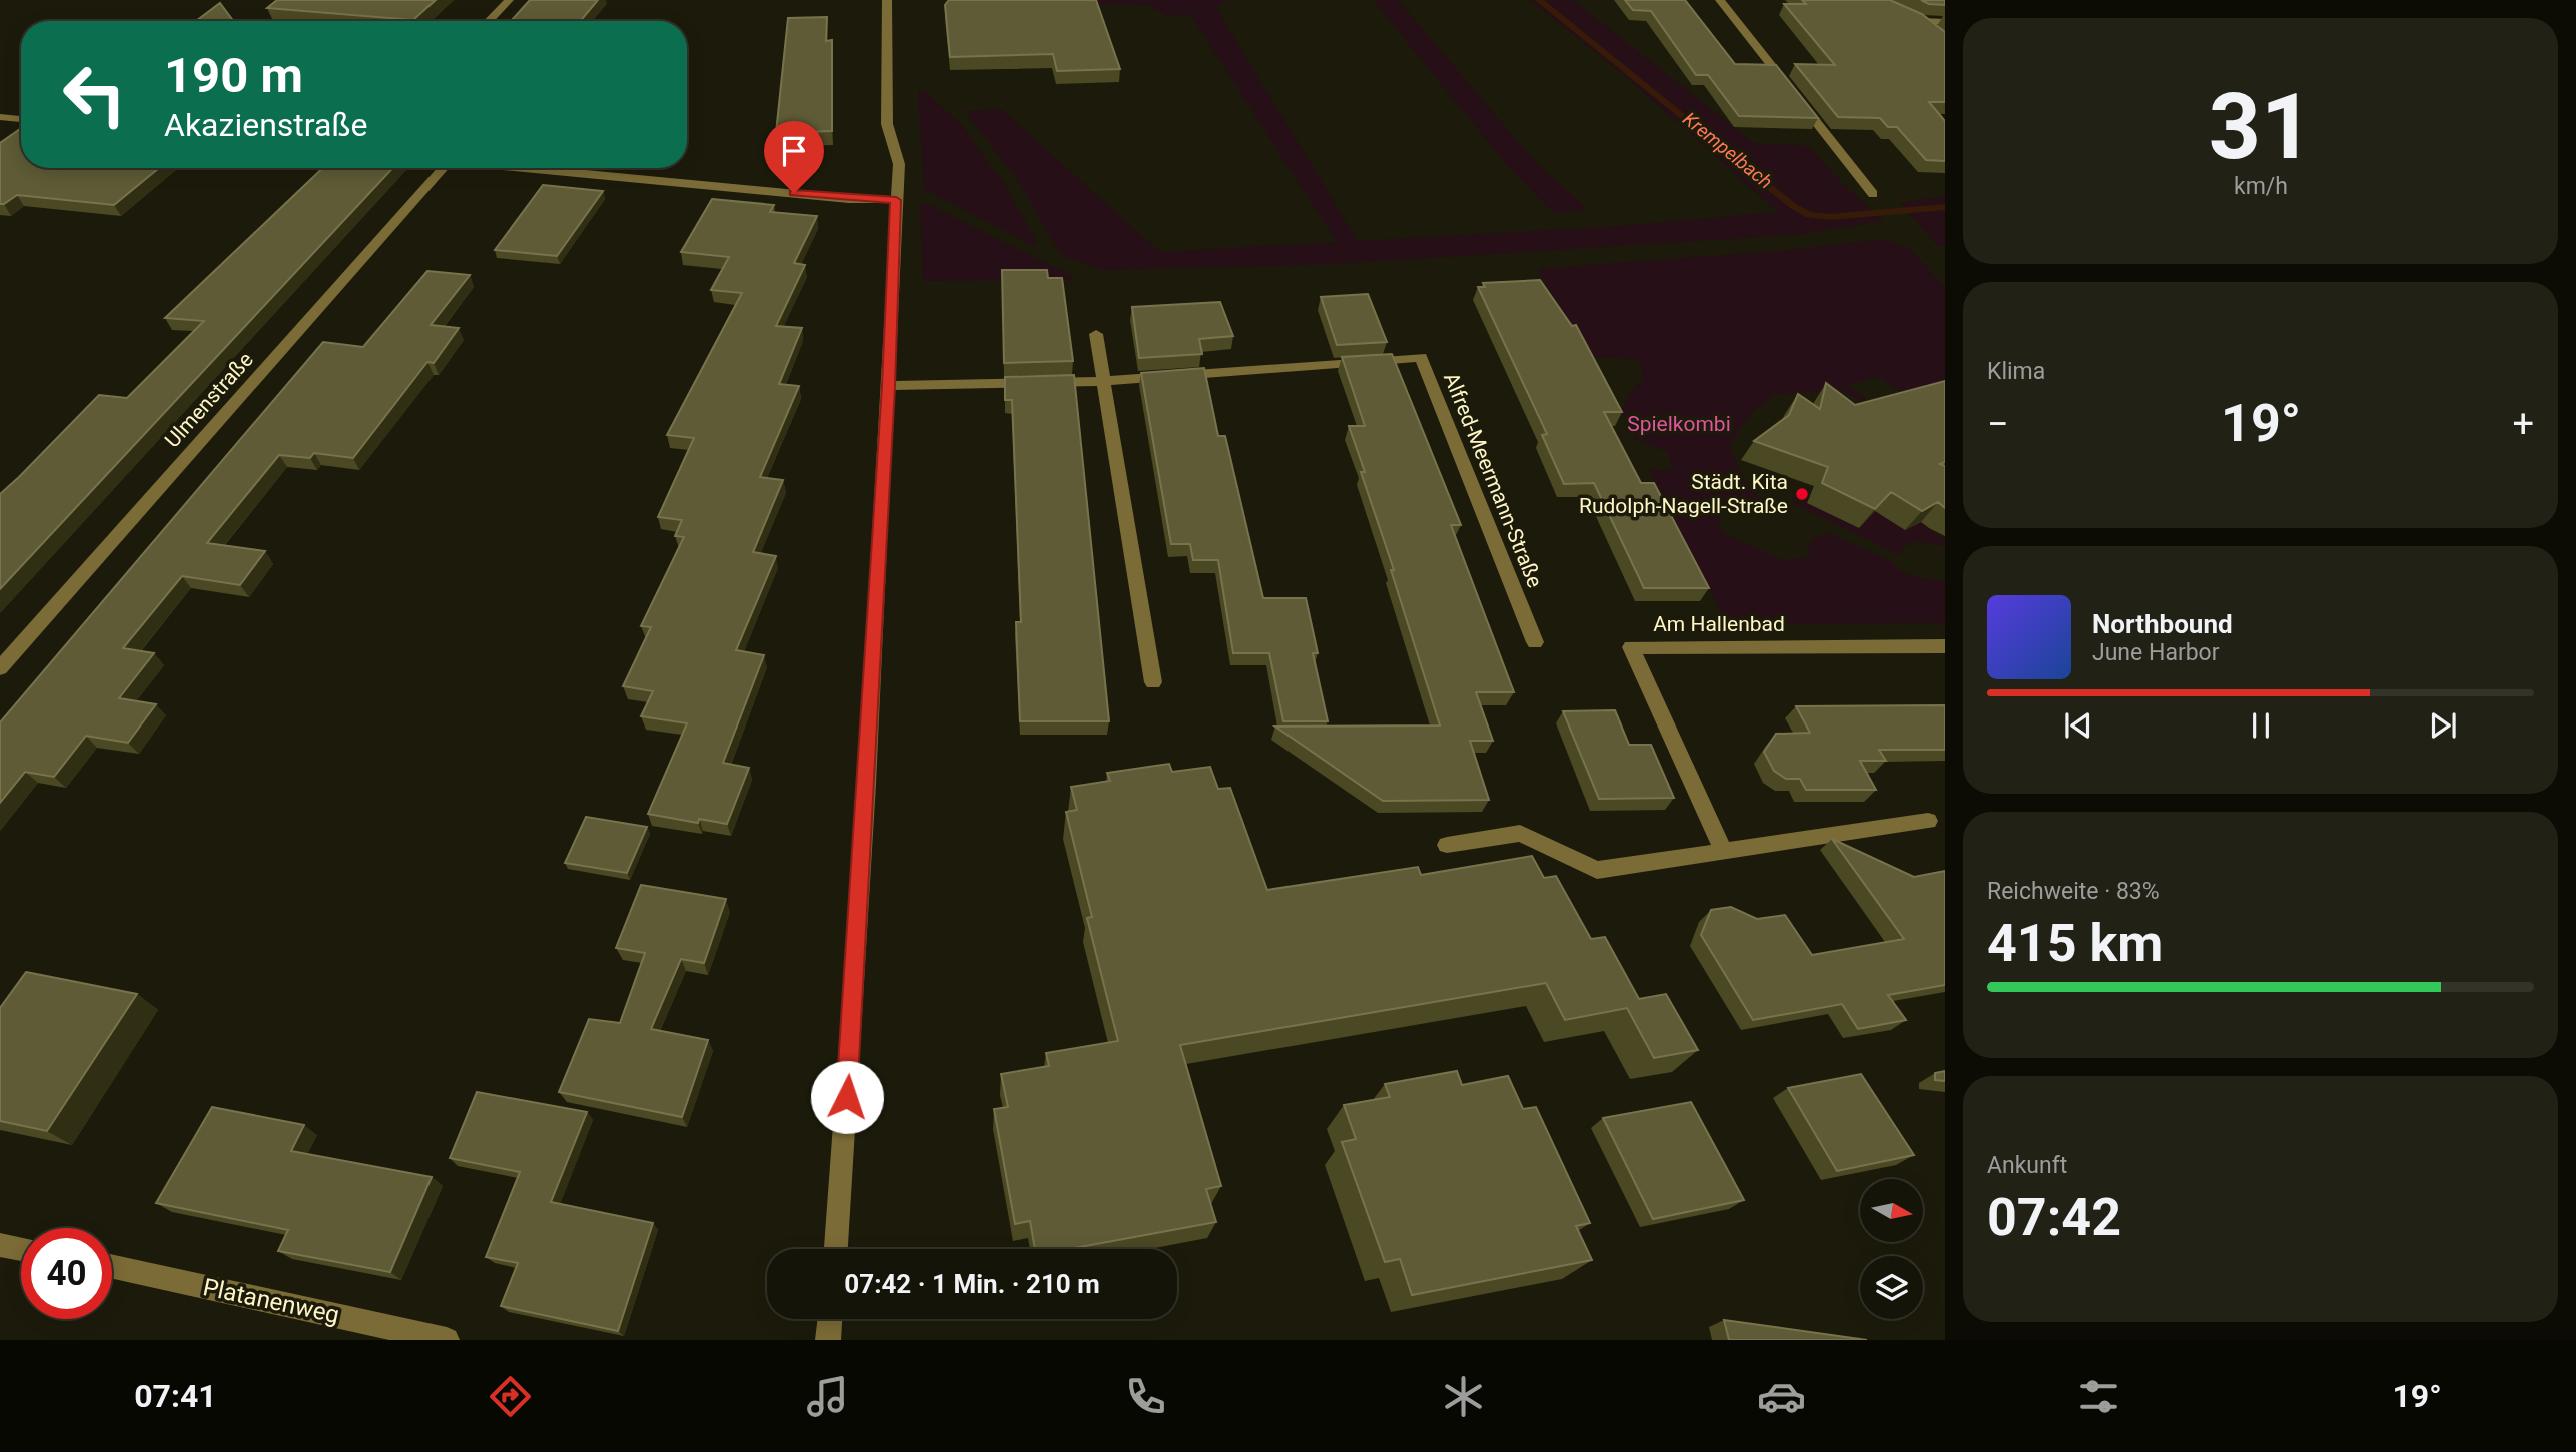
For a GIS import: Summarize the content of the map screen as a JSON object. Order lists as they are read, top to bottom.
{
  "streets": {
    "street": [
      "Ulmenstraße",
      "Alfred-Meermann-Straße",
      "Am Hallenbad",
      "Platanenweg"
    ]
  },
  "water": ["Krempelbach"],
  "parks": ["Spielkombi"],
  "places": ["Städt. Kita Rudolph-Nagell-Straße"],
  "north": "right",
  "page": {
    "tile": [
      ["31", "km/h"],
      "Klima",
      ["Reichweite · 83%", "415 km"],
      ["Ankunft", "07:42"]
    ],
    "turn": ["190 m", "Akazienstraße"],
    "heat": ["−", "19°", "+"],
    "song": ["Northbound", "June Harbor"],
    "limit": "40",
    "trip": "07:42 · 1 Min. · 210 m",
    "tabs": ["07:41", "19°"]
  }
}
